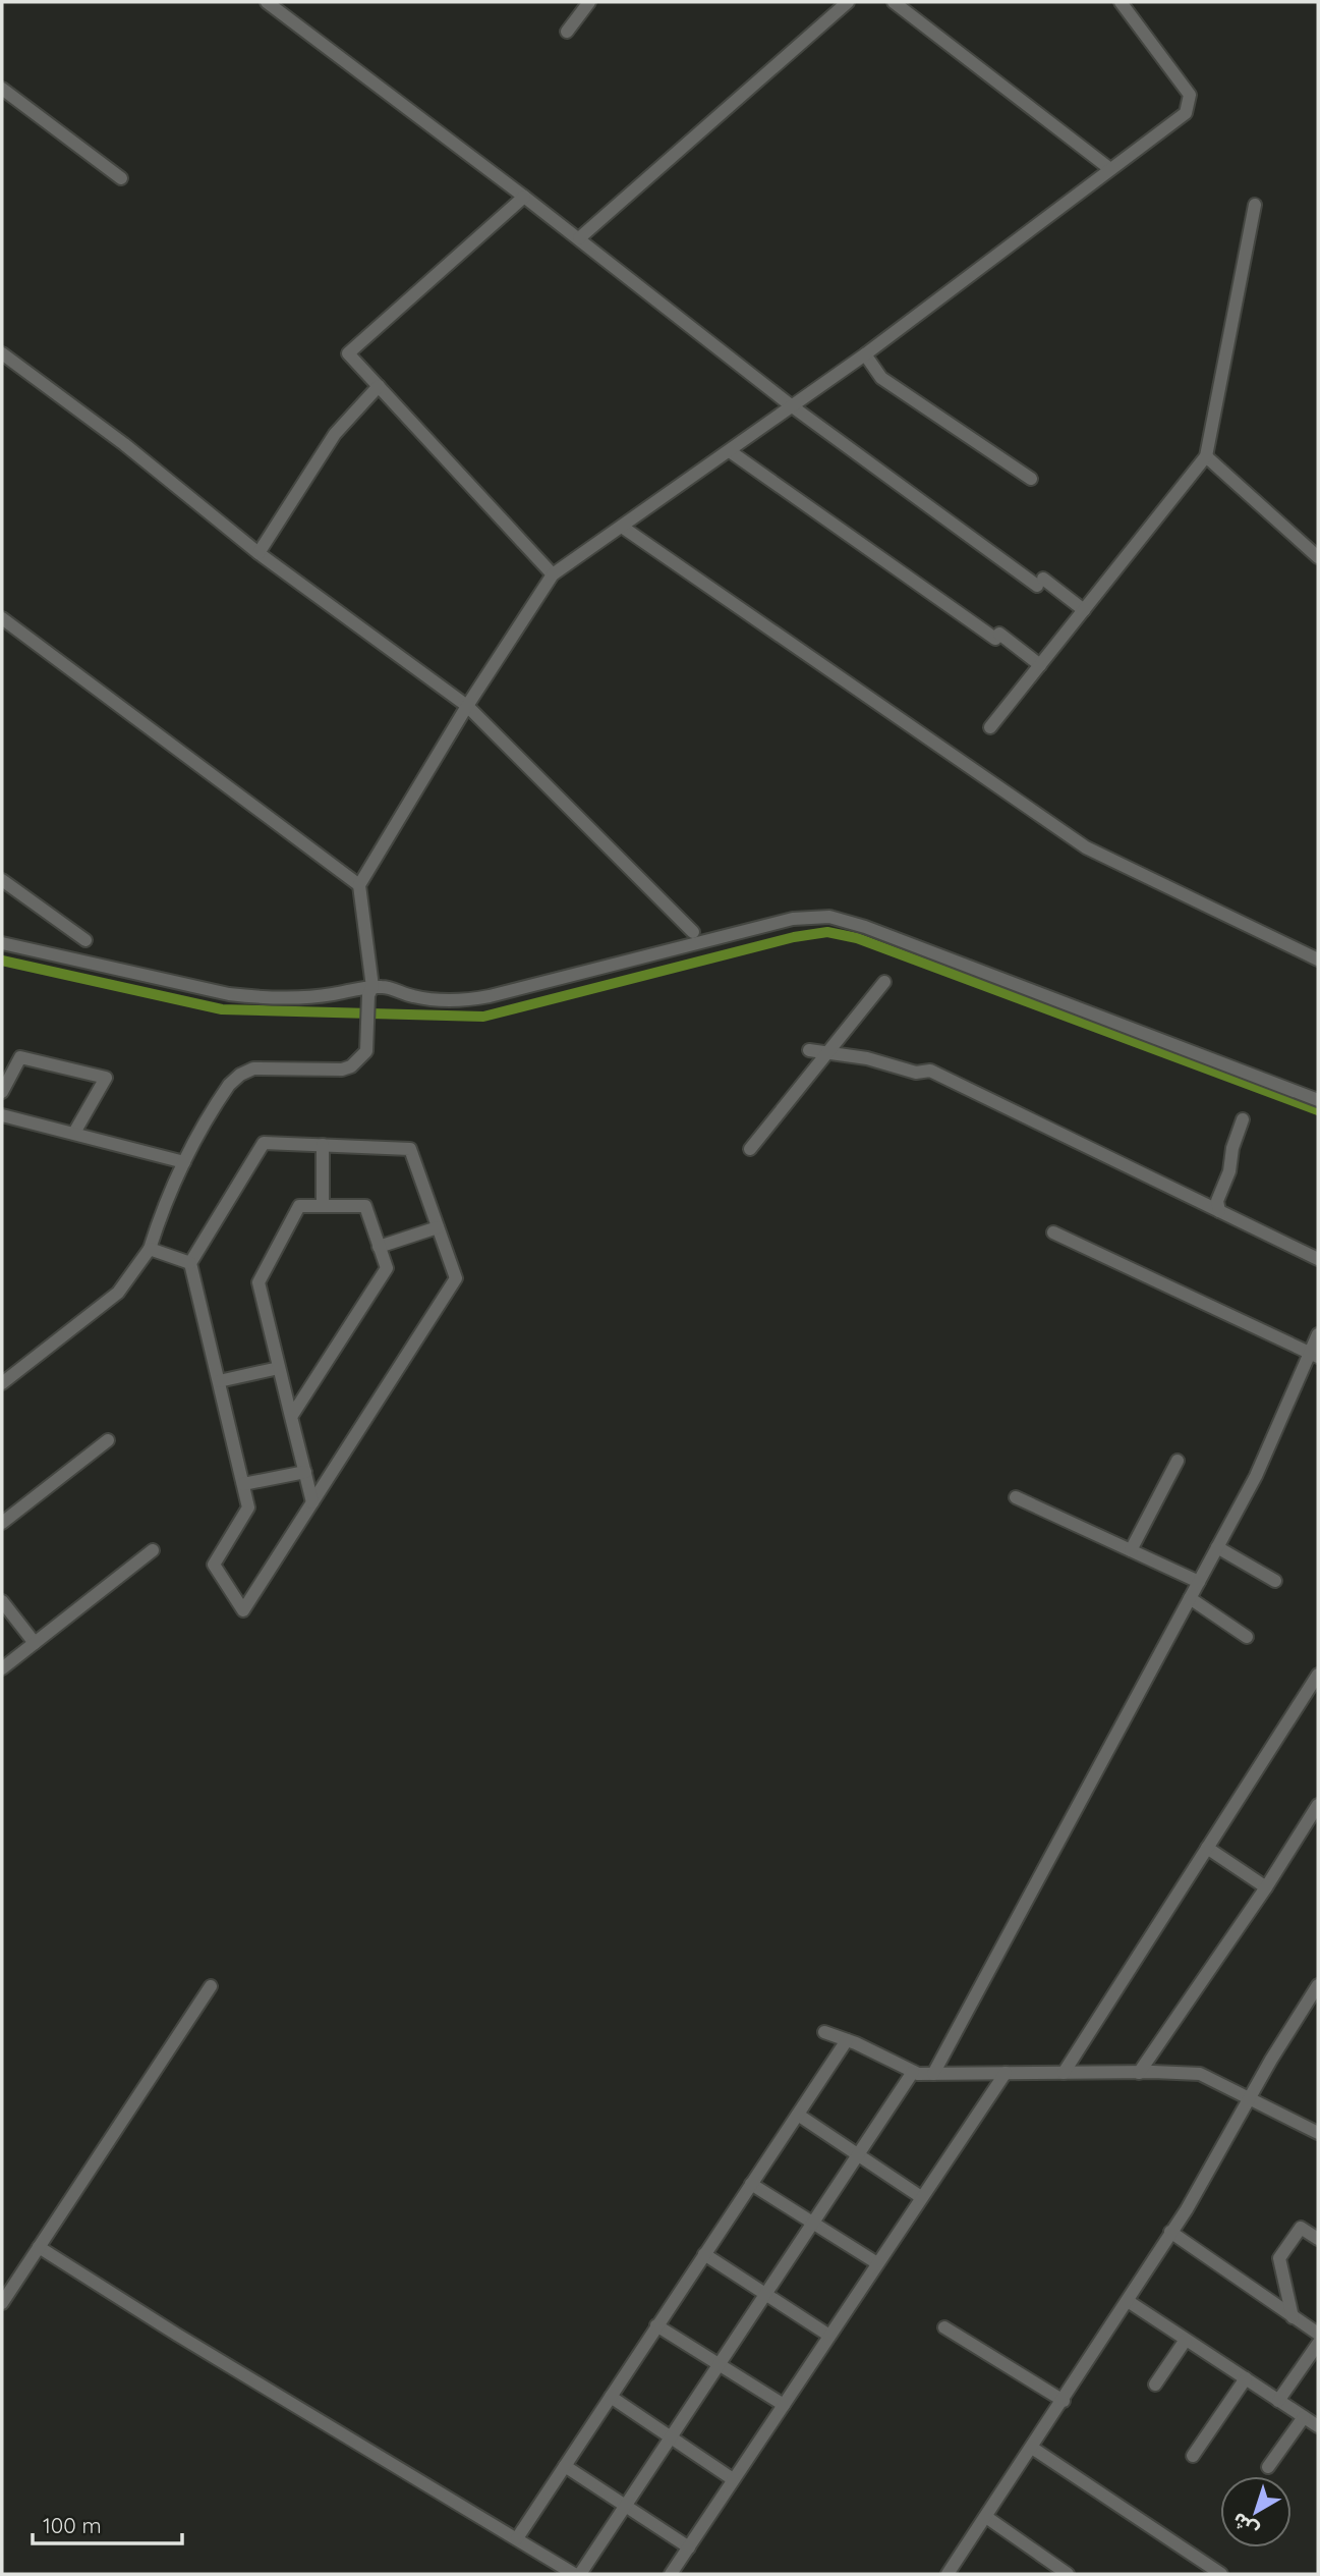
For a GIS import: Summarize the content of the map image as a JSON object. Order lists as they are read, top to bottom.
{
  "scale_bar": "100 m",
  "north": "bottom left"
}
